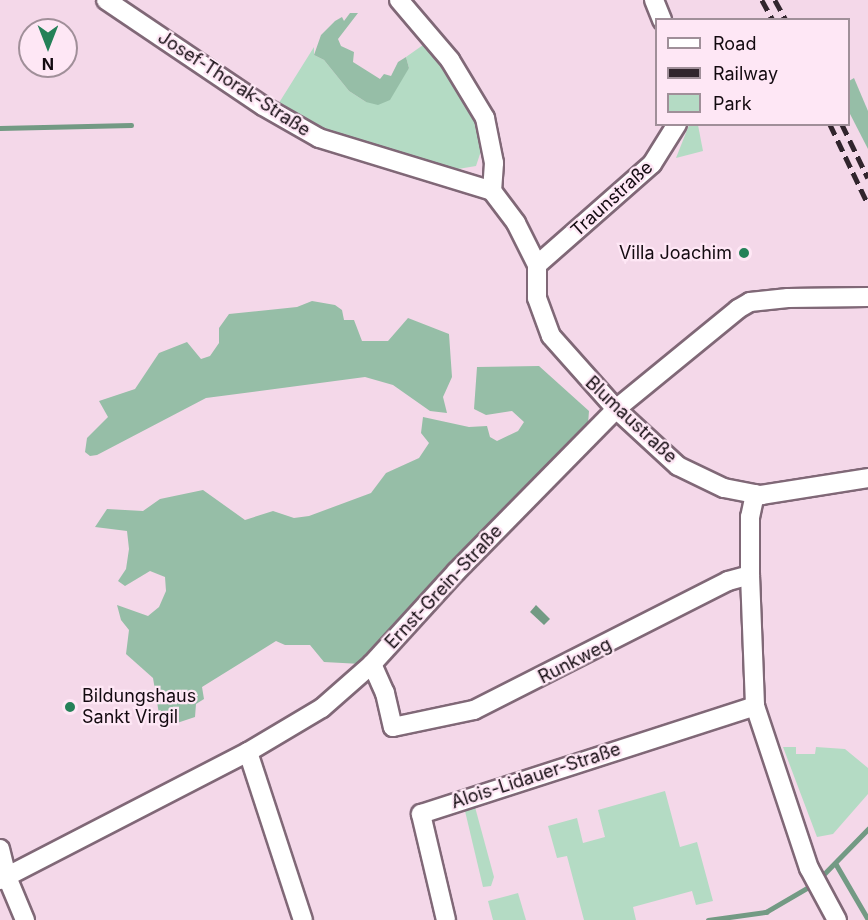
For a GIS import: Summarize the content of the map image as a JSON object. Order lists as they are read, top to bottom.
{
  "streets": {
    "street": [
      "Josef-Thorak-Straße",
      "Traunstraße",
      "Blumaustraße",
      "Ernst-Grein-Straße",
      "Runkweg",
      "Alois-Lidauer-Straße"
    ]
  },
  "crossings": [
    ["Traunstraße", "Blumaustraße"],
    ["Blumaustraße", "Ernst-Grein-Straße"],
    ["Ernst-Grein-Straße", "Runkweg"]
  ],
  "places": ["Villa Joachim", "Bildungshaus Sankt Virgil"],
  "legend": ["Road", "Railway", "Park"],
  "north": "bottom"
}
